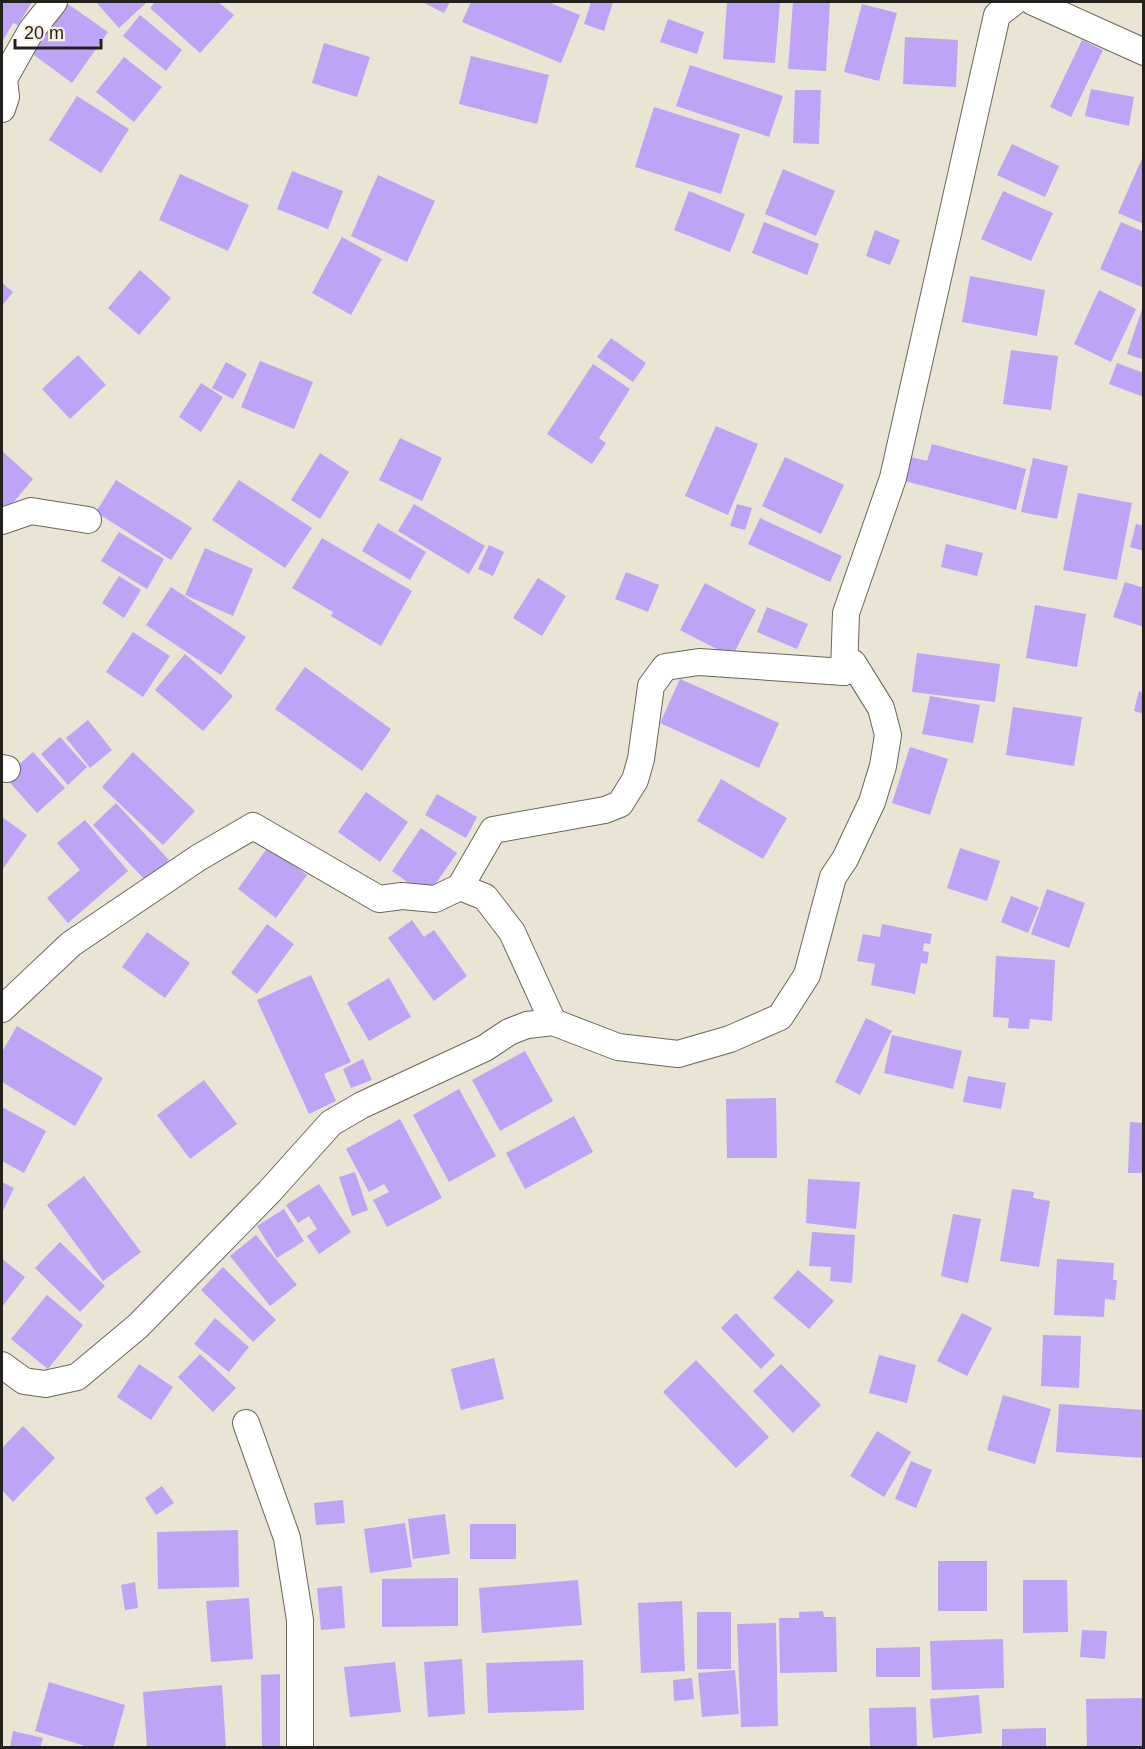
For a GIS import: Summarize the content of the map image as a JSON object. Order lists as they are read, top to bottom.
{
  "scale_bar": "20 m"
}
